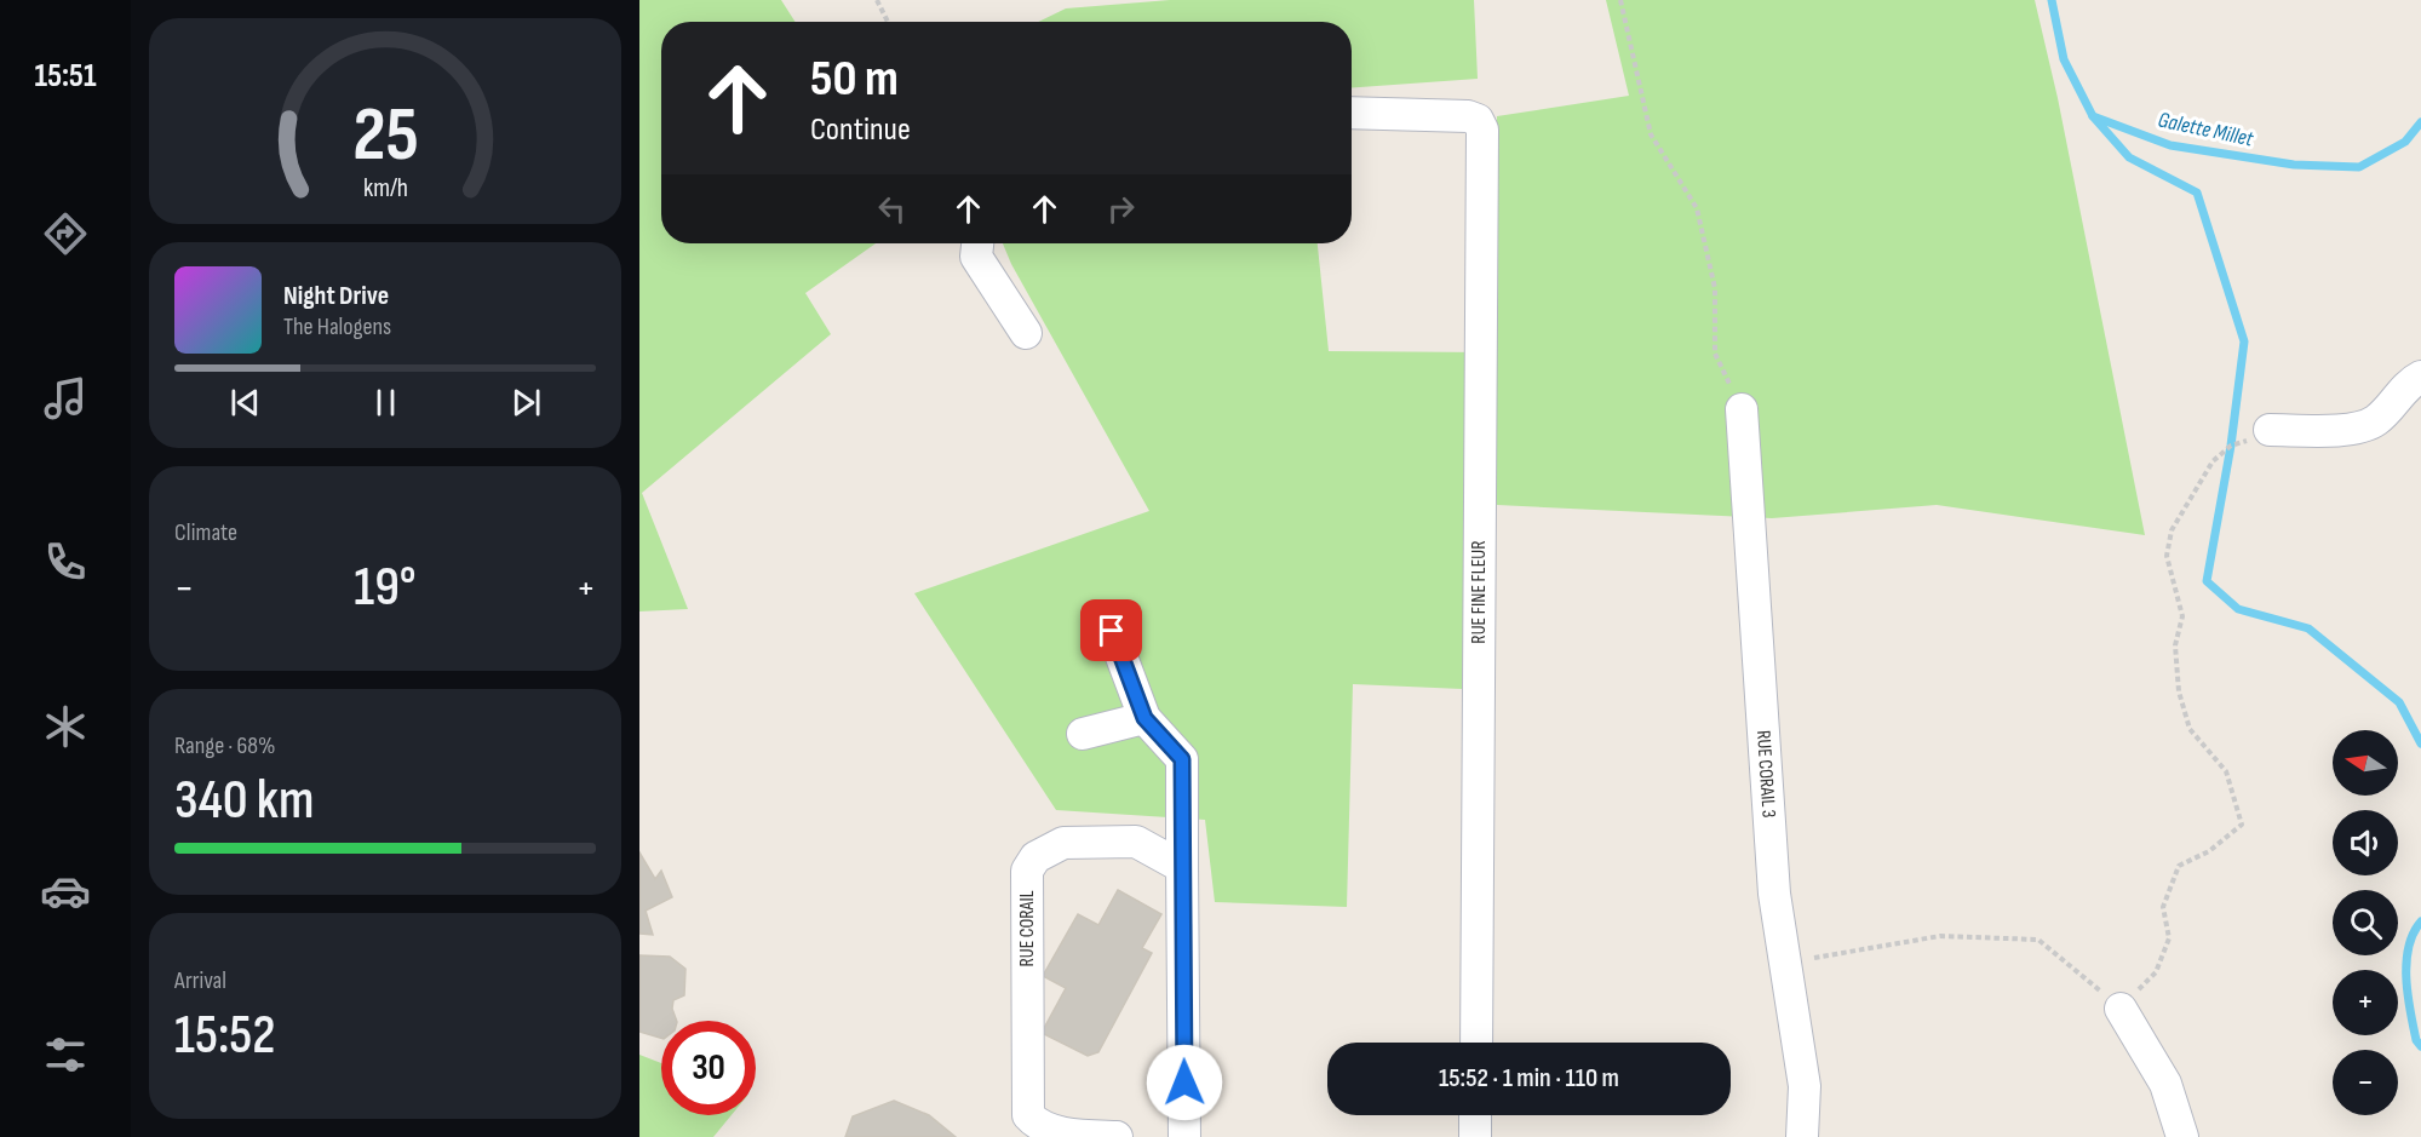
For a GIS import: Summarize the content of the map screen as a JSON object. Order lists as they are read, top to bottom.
{
  "streets": {
    "street": ["RUE FINE FLEUR", "RUE CORAIL 3", "RUE CORAIL"]
  },
  "water": ["Galette Millet"],
  "north": "left",
  "page": {
    "tabs": "15:51",
    "turn": ["50 m", "Continue"],
    "song": ["Night Drive", "The Halogens"],
    "tile": [
      "Climate",
      ["Range · 68%", "340 km"],
      ["Arrival", "15:52"]
    ],
    "heat": ["−", "19°", "+"],
    "map_buttons": ["+", "−"],
    "limit": "30",
    "trip": "15:52 · 1 min · 110 m",
    "gauge": ["25", "km/h"]
  }
}
